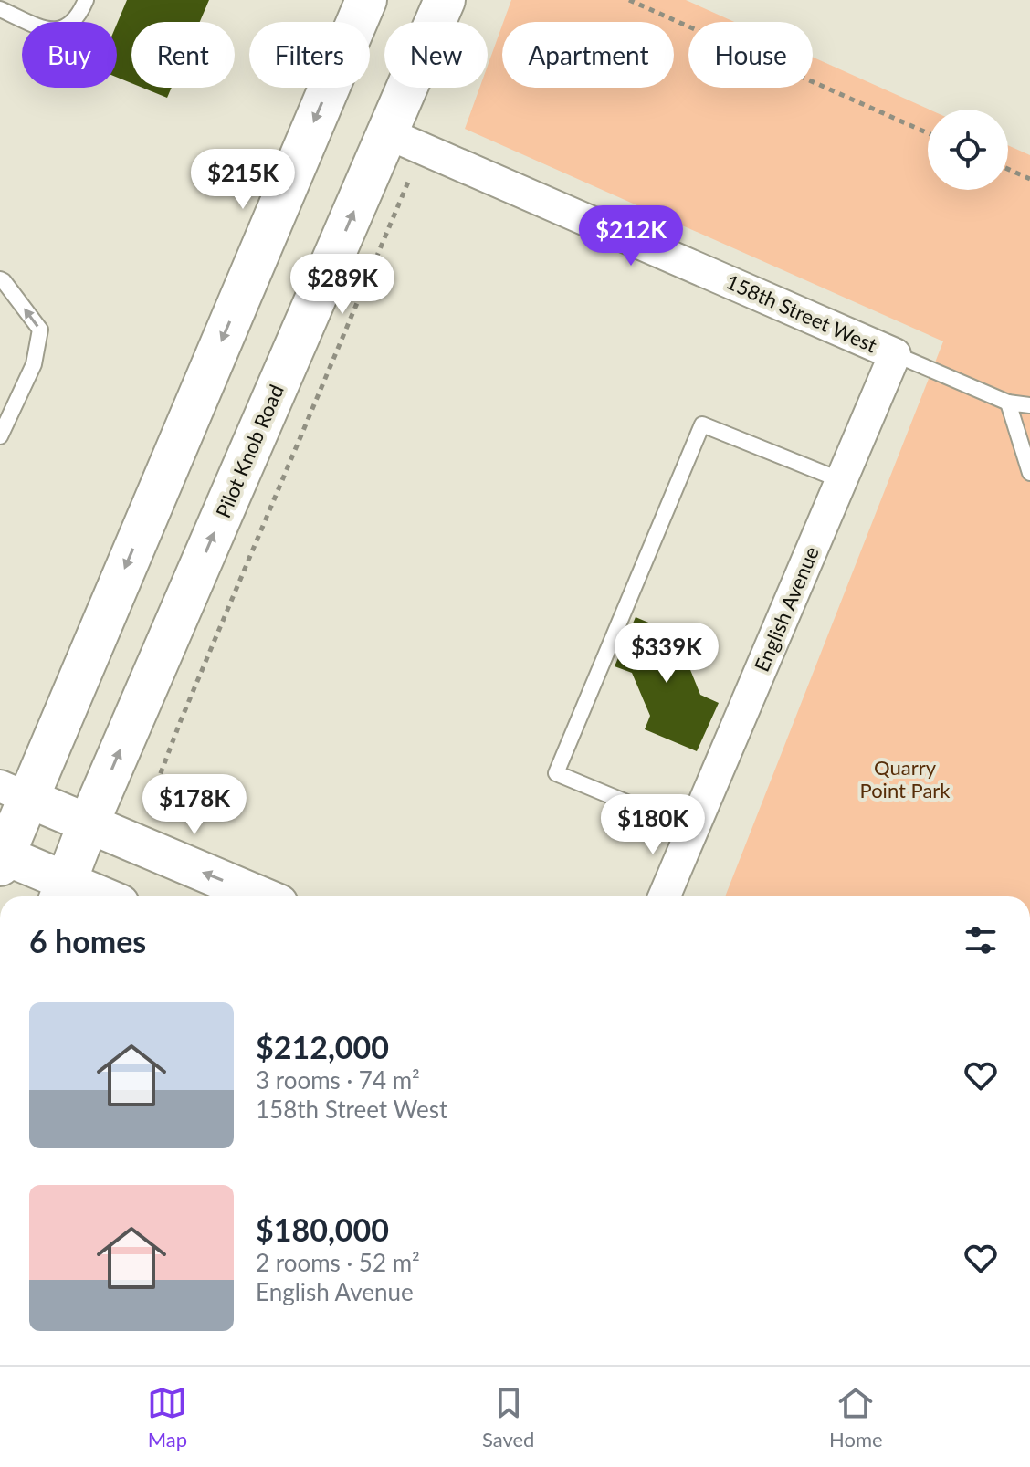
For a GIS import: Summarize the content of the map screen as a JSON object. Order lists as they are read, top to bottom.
{
  "streets": {
    "main road": ["Pilot Knob Road"],
    "street": ["158th Street West", "English Avenue"]
  },
  "crossings": [
    ["158th Street West", "Pilot Knob Road"],
    ["158th Street West", "English Avenue"]
  ],
  "parks": ["Quarry Point Park"],
  "page": {
    "chip": [
      "Buy",
      "Rent",
      "Filters",
      "New",
      "Apartment",
      "House"
    ],
    "price": [
      "$215K",
      "$212K",
      "$289K",
      "$339K",
      "$178K",
      "$180K"
    ],
    "heading": "6 homes",
    "list": [
      {
        "name": "$212,000",
        "note": "3 rooms · 74 m² · 158th Street West"
      },
      {
        "name": "$180,000",
        "note": "2 rooms · 52 m² · English Avenue"
      }
    ],
    "tabs": ["Map", "Saved", "Home"]
  }
}
